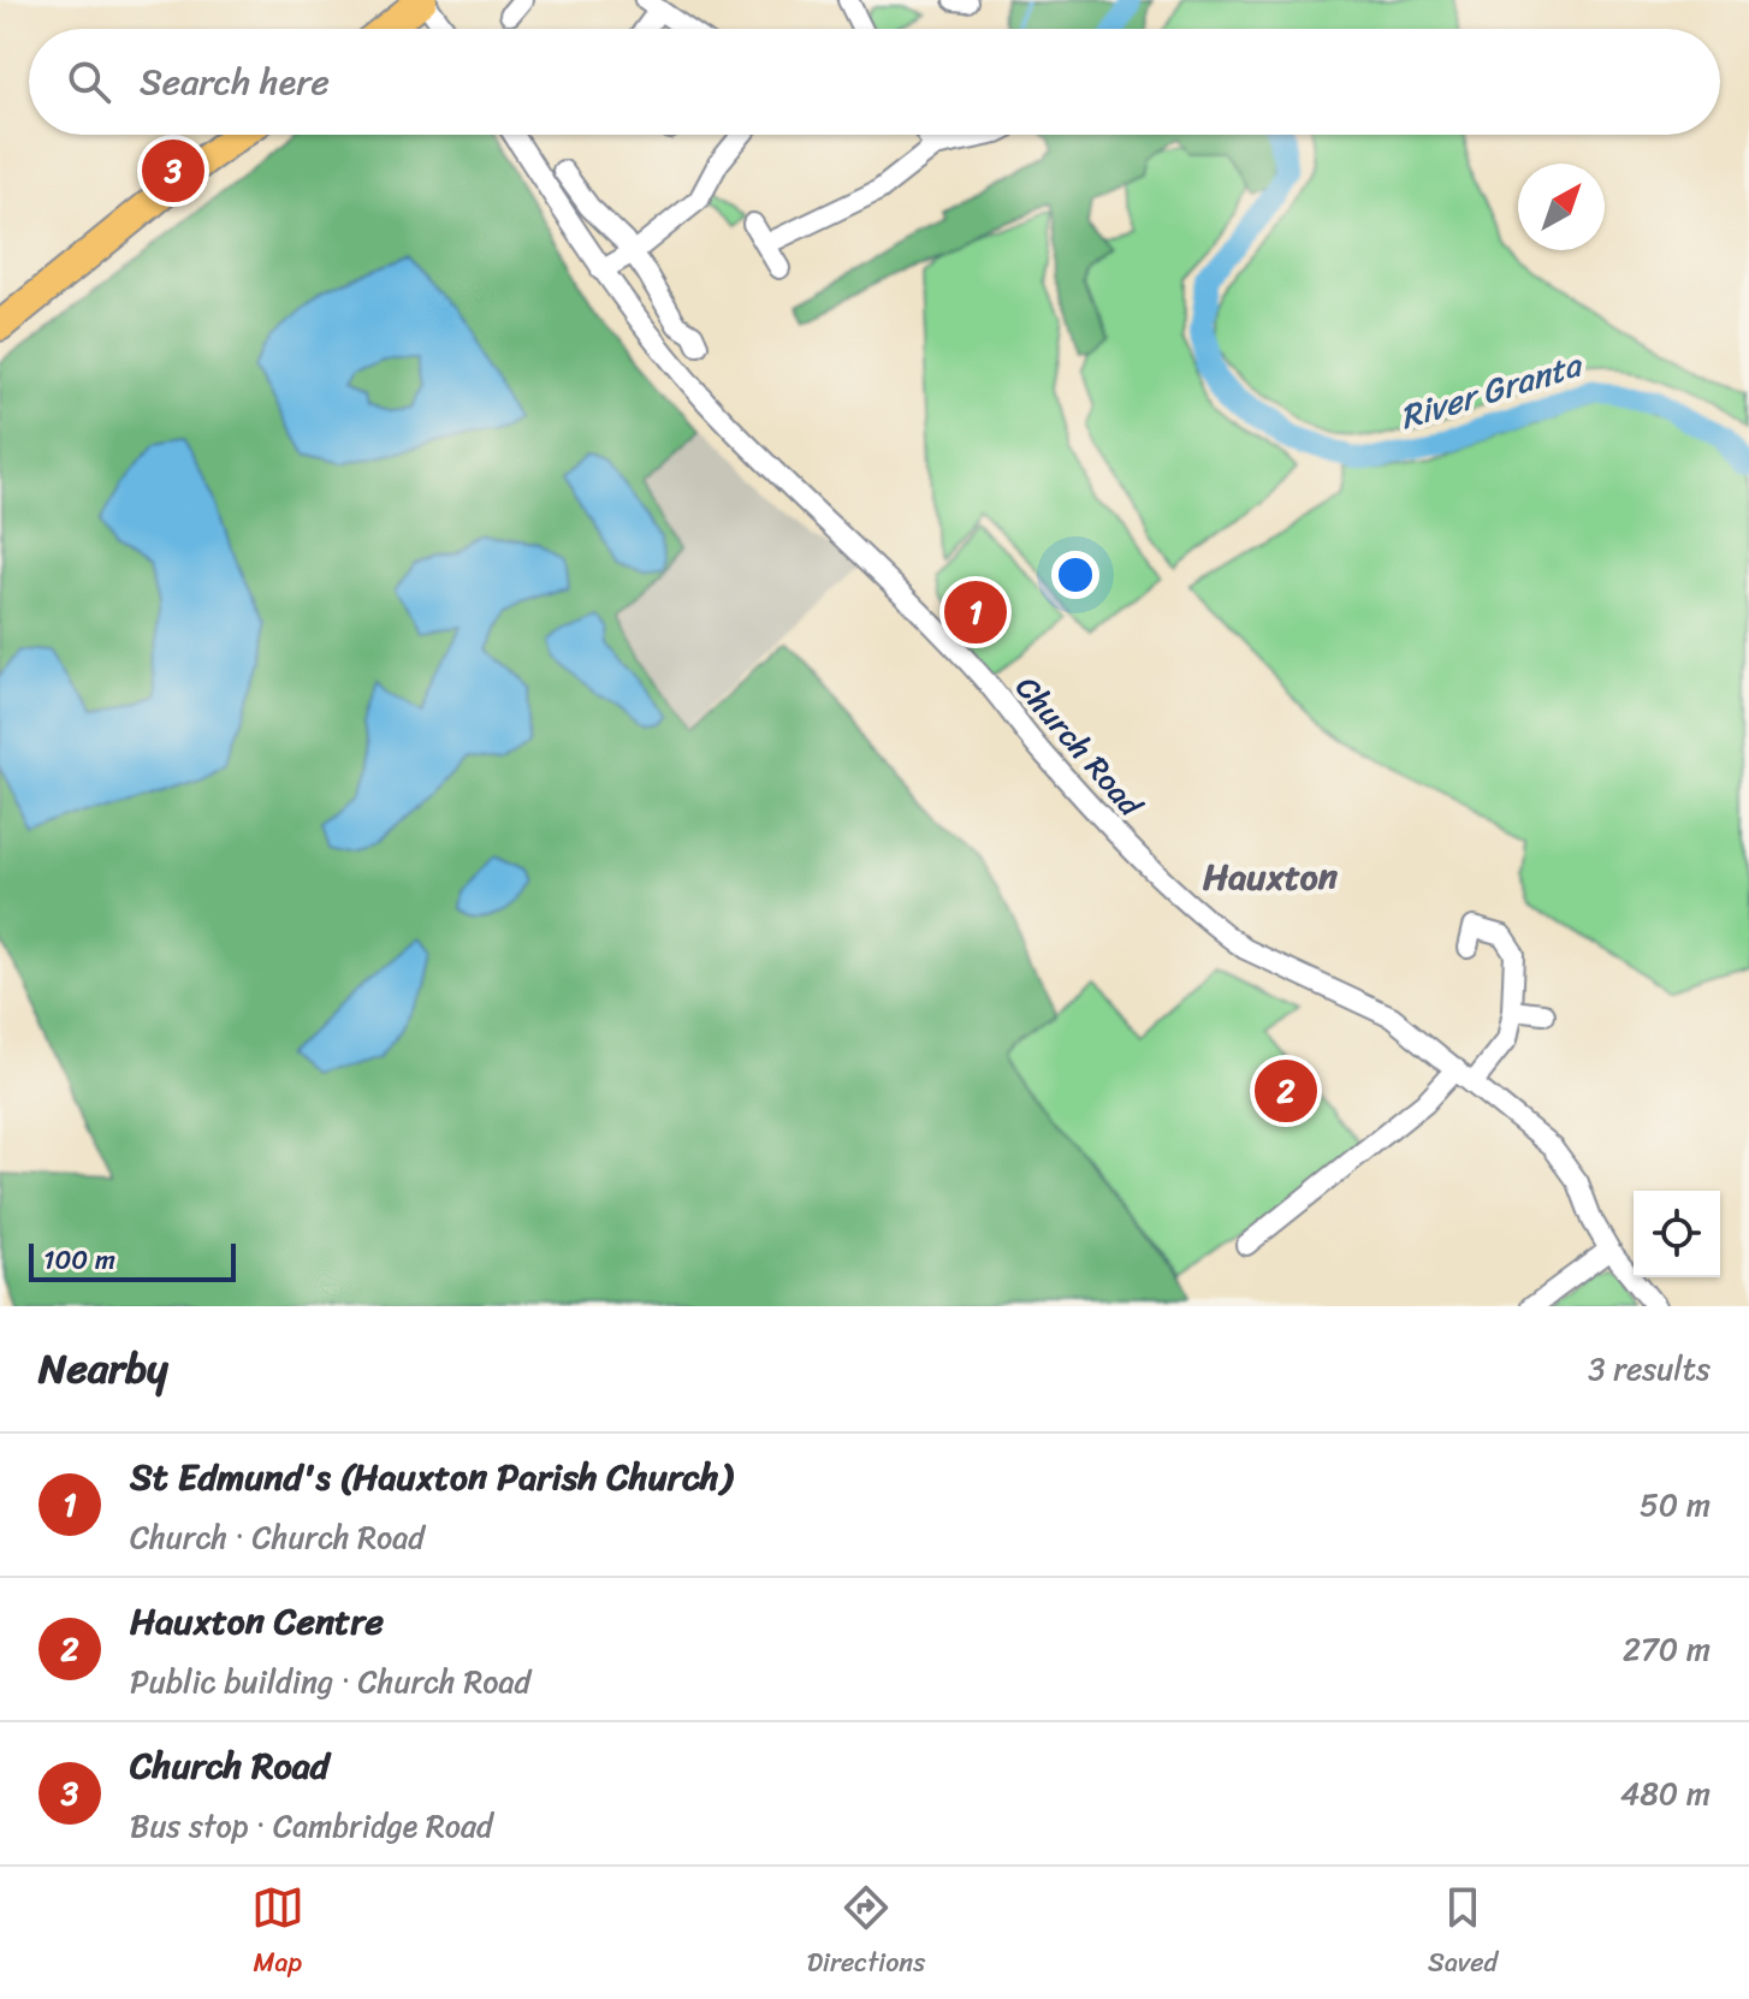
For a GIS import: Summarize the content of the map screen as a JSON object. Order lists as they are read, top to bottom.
{
  "streets": {
    "street": ["Church Road"]
  },
  "districts": ["Hauxton"],
  "water": ["River Granta"],
  "scale_bar": "100 m",
  "north": "top right",
  "page": {
    "search": "Search here",
    "pins": ["3", "1", "2"],
    "scale": "100 m",
    "heading": ["Nearby", "3 results"],
    "list": [
      {
        "mark": "1",
        "name": "St Edmund's (Hauxton Parish Church)",
        "note": "Church · Church Road",
        "value": "50 m"
      },
      {
        "mark": "2",
        "name": "Hauxton Centre",
        "note": "Public building · Church Road",
        "value": "270 m"
      },
      {
        "mark": "3",
        "name": "Church Road",
        "note": "Bus stop · Cambridge Road",
        "value": "480 m"
      }
    ],
    "nav": ["Map", "Directions", "Saved"]
  }
}
